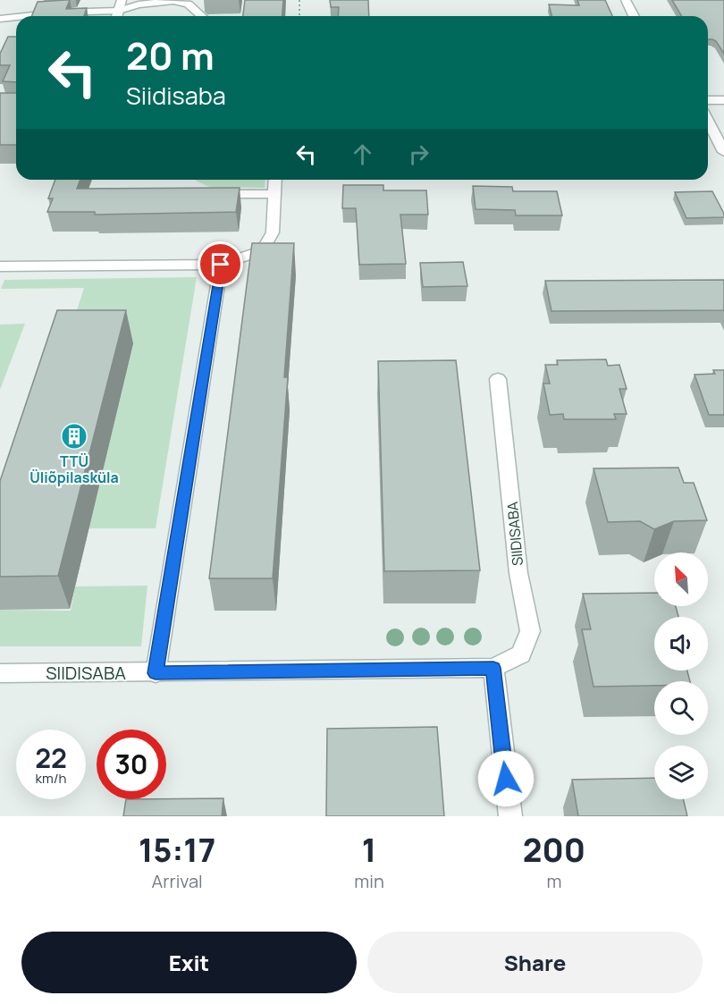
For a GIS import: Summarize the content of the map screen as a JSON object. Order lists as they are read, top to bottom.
{
  "streets": {
    "street": ["SIIDISABA"]
  },
  "places": {
    "building": ["TTÜ Üliõpilasküla"]
  },
  "north": "top left",
  "page": {
    "turn": ["20 m", "Siidisaba"],
    "speed": "22 km/h",
    "limit": "30",
    "eta": [
      "15:17",
      "Arrival",
      "1",
      "min",
      "200",
      "m"
    ],
    "buttons": ["Exit", "Share"]
  }
}
